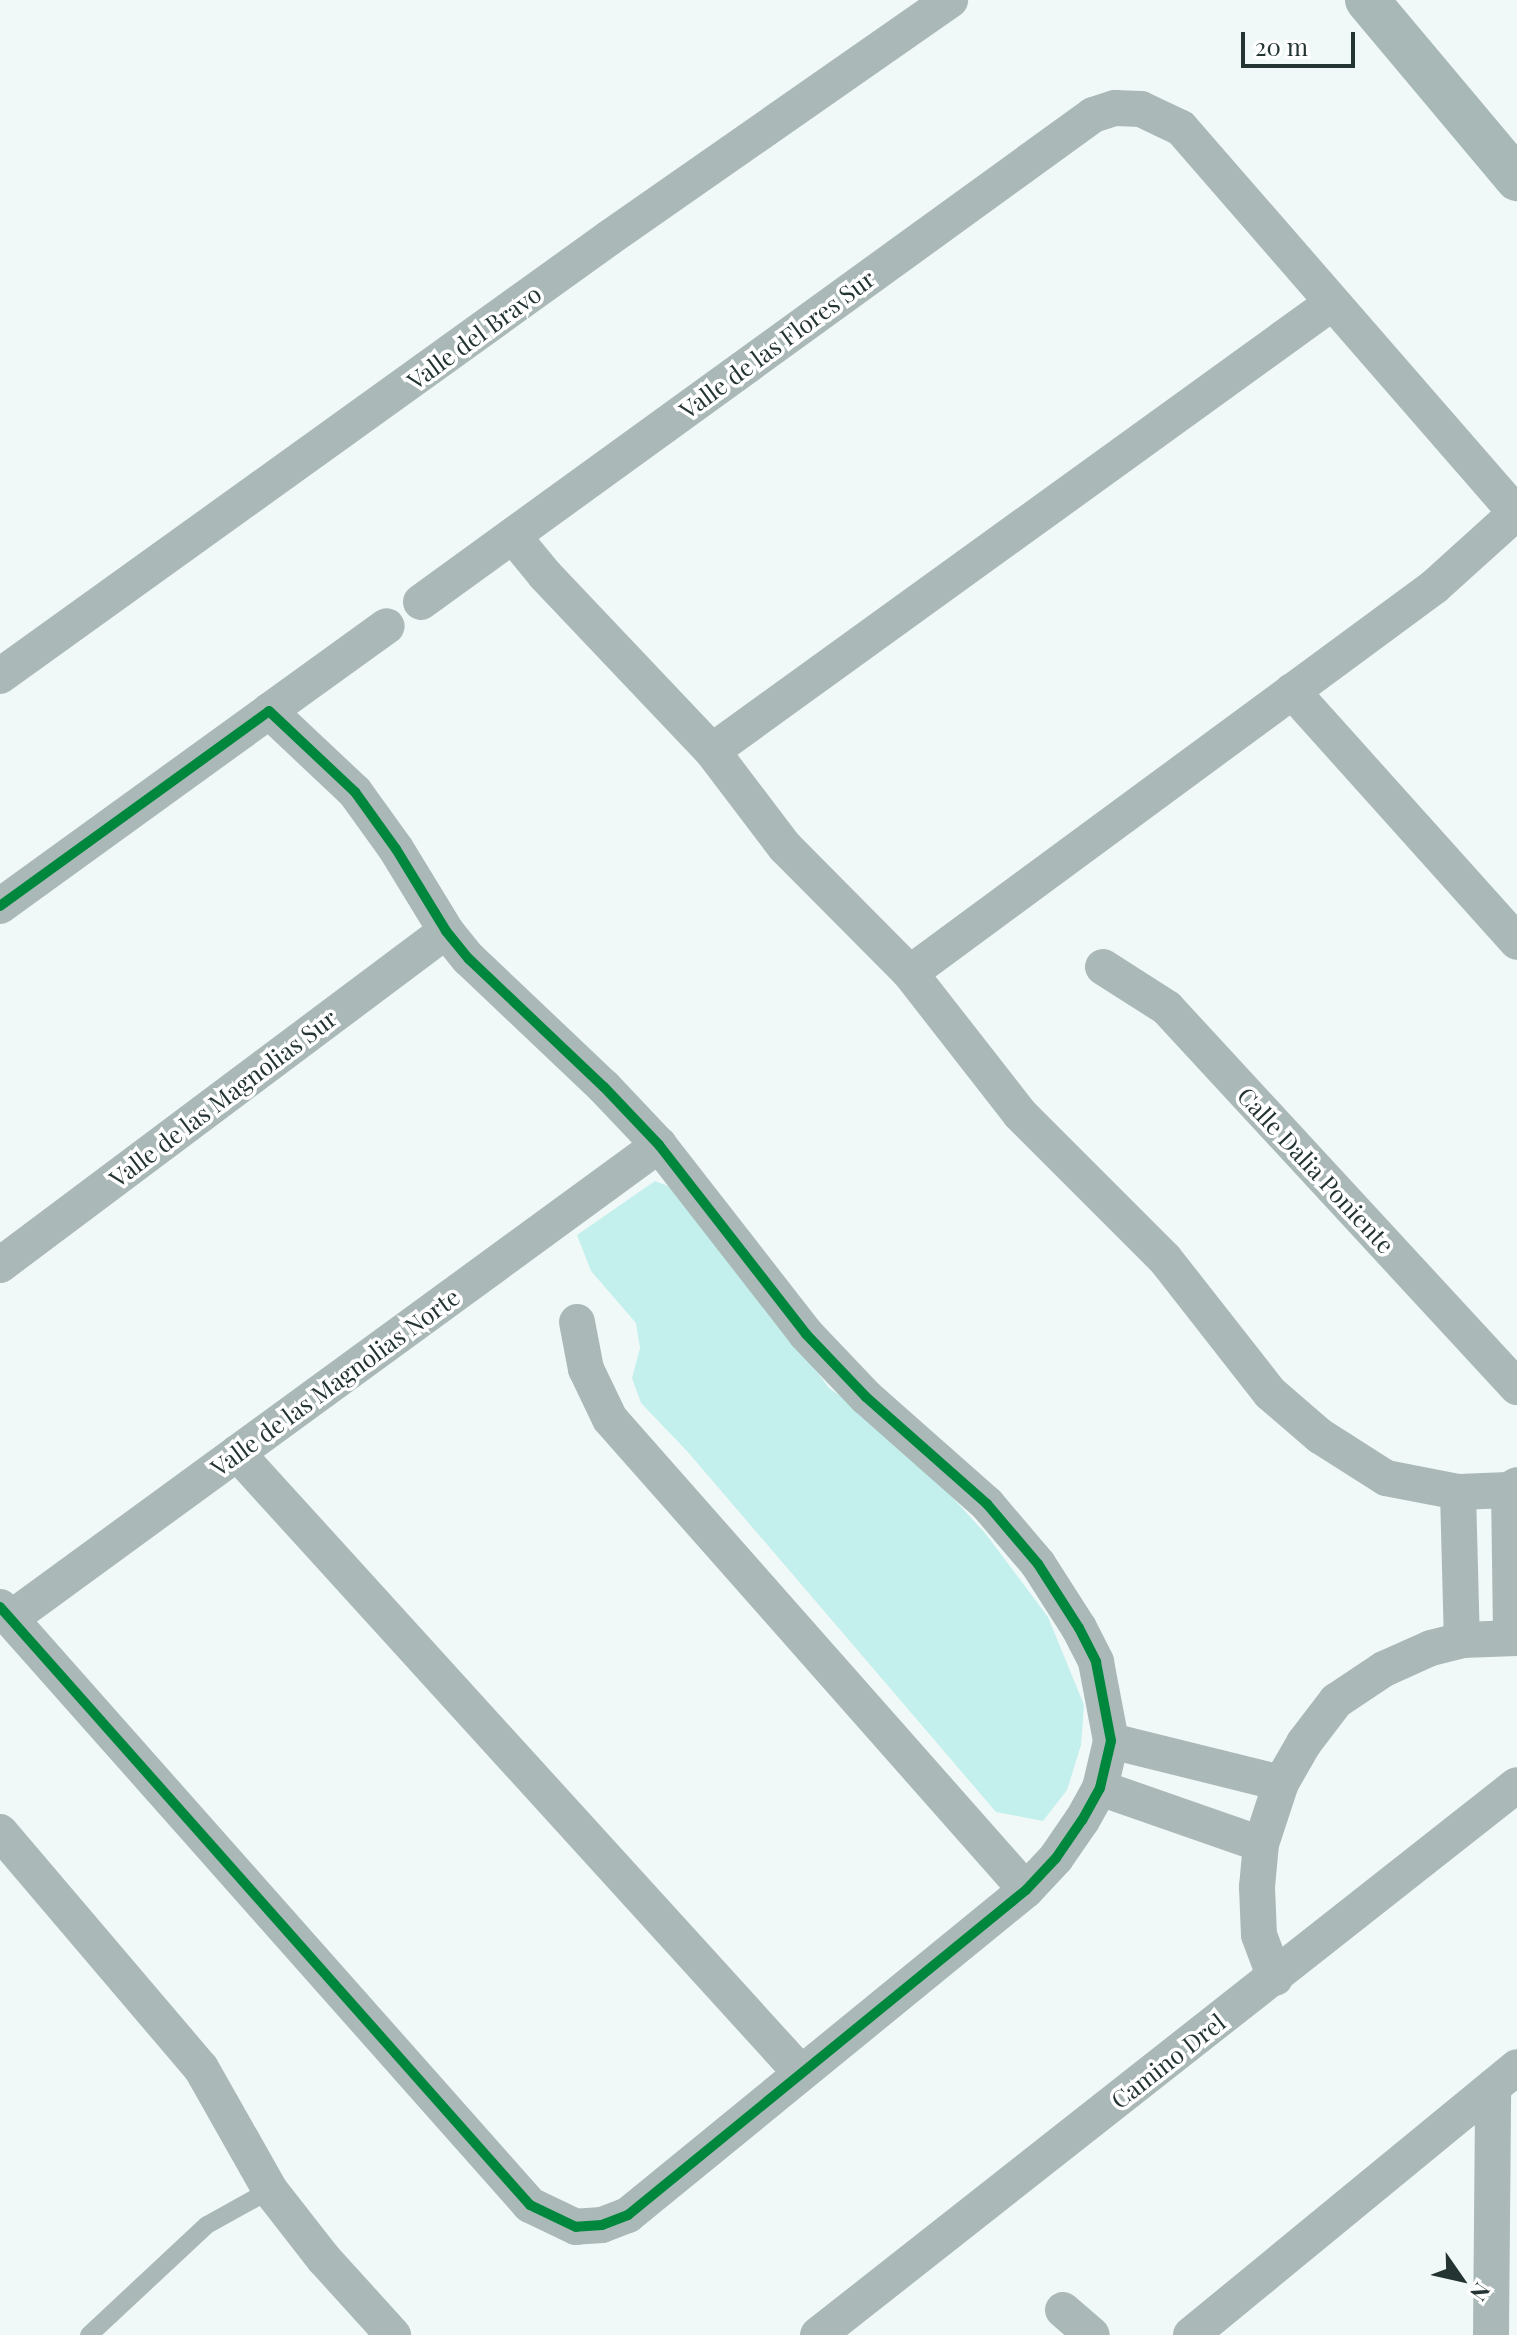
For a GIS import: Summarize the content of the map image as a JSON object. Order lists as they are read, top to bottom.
{
  "streets": {
    "street": [
      "Valle del Bravo",
      "Valle de las Flores Sur",
      "Valle de las Magnolias Sur",
      "Calle Dalia Poniente",
      "Valle de las Magnolias Norte",
      "Camino Drel"
    ]
  },
  "scale_bar": "20 m",
  "north": "bottom right"
}
